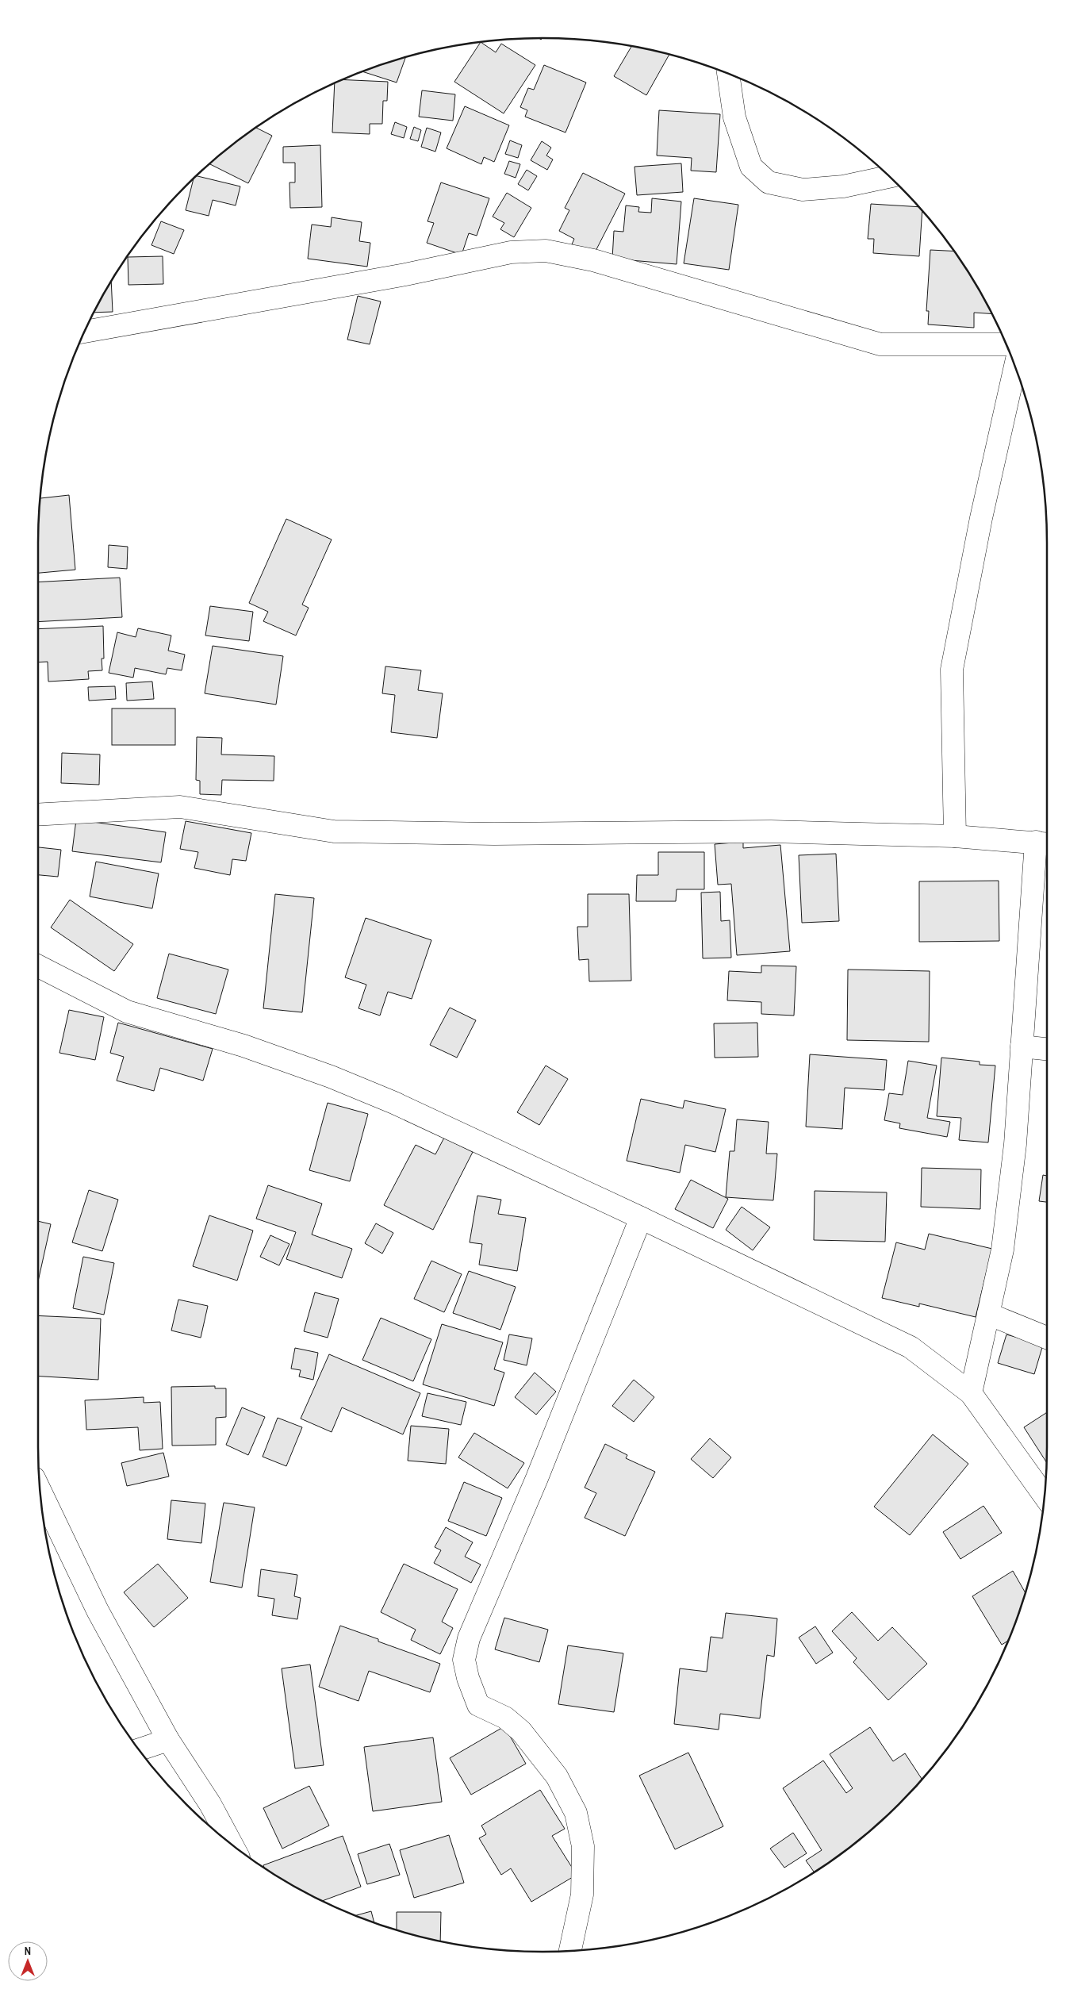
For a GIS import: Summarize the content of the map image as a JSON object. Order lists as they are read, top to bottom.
{
  "north": "top"
}
